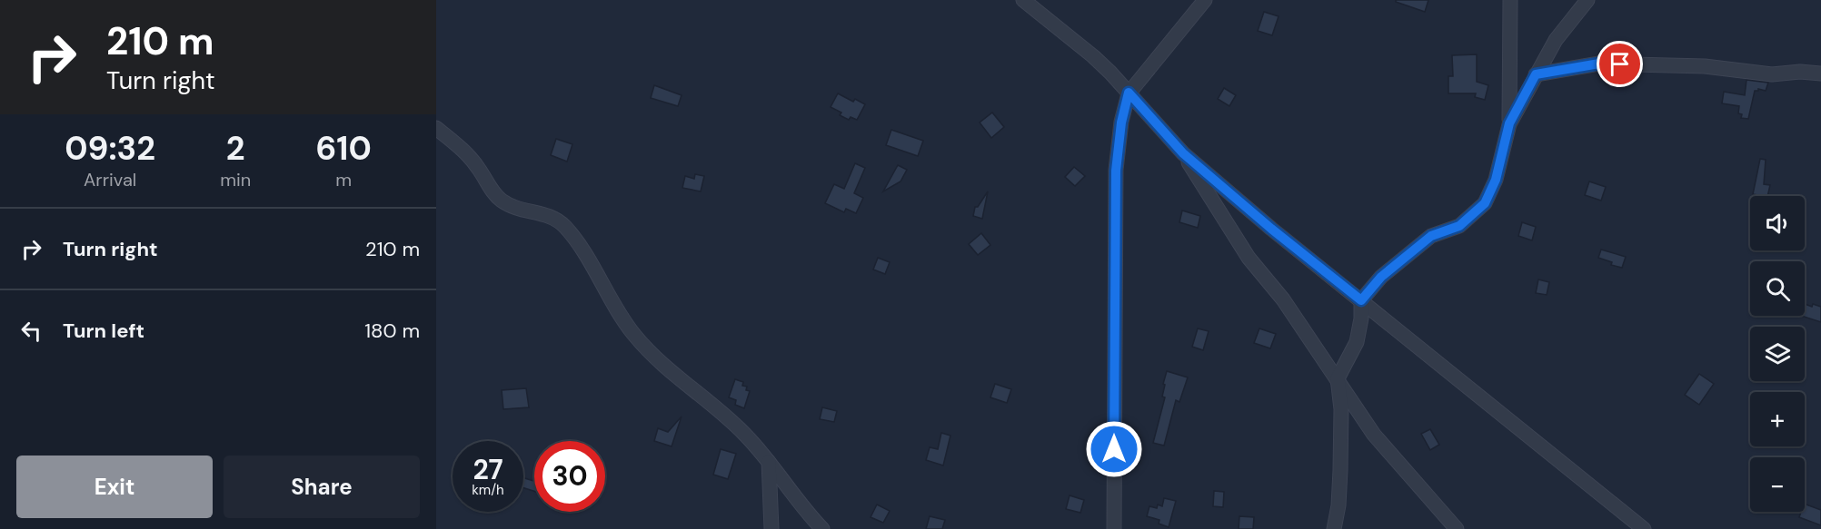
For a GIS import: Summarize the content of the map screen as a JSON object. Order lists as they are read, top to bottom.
{
  "page": {
    "turn": ["210 m", "Turn right"],
    "eta": [
      "09:32",
      "Arrival",
      "2",
      "min",
      "610",
      "m"
    ],
    "map_buttons": ["+", "−"],
    "list": [
      {
        "name": "Turn right",
        "value": "210 m"
      },
      {
        "name": "Turn left",
        "value": "180 m"
      }
    ],
    "speed": "27 km/h",
    "limit": "30",
    "buttons": ["Exit", "Share"]
  }
}
